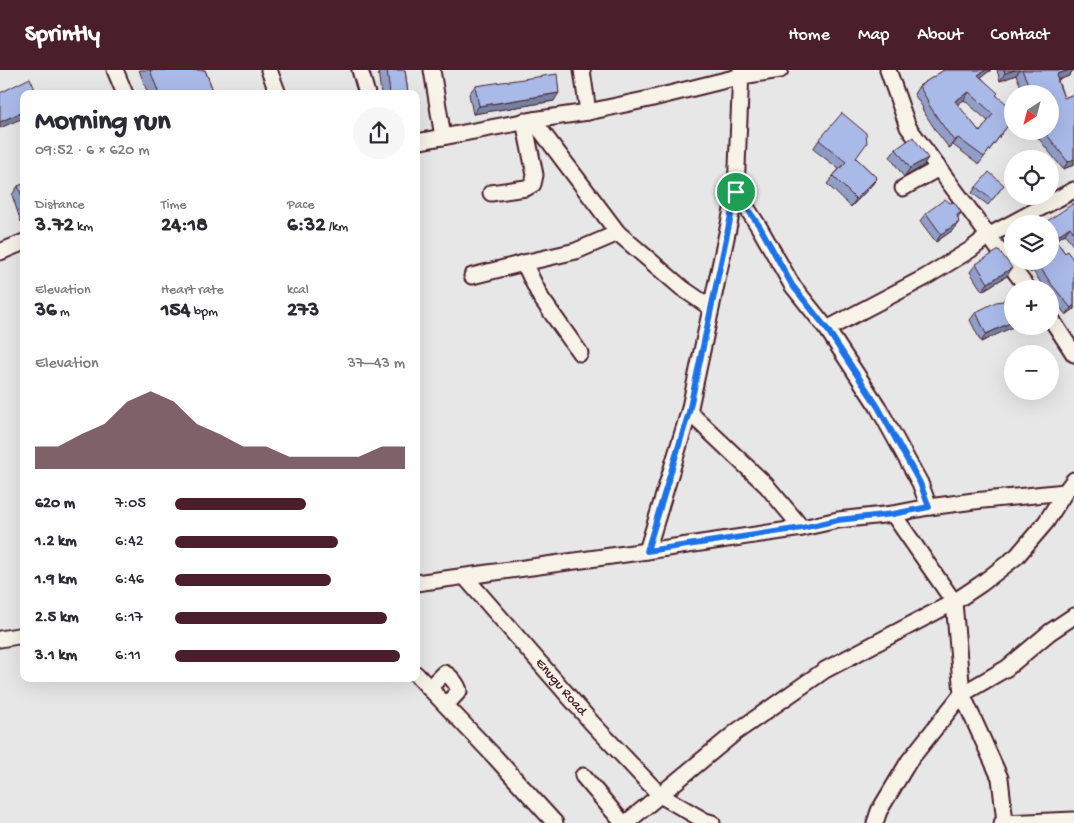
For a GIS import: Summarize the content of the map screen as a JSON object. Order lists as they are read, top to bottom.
{
  "streets": {
    "street": ["Enugu Road"]
  },
  "north": "bottom left",
  "page": {
    "header": "Sprintly",
    "nav": [
      "Home",
      "Map",
      "About",
      "Contact"
    ],
    "map_buttons": ["+", "−"],
    "heading": ["Morning run", "09:52 · 6 × 620 m"],
    "stats": [
      ["Distance", "3.72 km"],
      ["Time", "24:18"],
      ["Pace", "6:32 /km"],
      ["Elevation", "36 m"],
      ["Heart rate", "154 bpm"],
      ["kcal", "273"]
    ],
    "chart": ["Elevation", "37–43 m"],
    "list": [
      {
        "name": "620 m",
        "note": "7:05"
      },
      {
        "name": "1.2 km",
        "note": "6:42"
      },
      {
        "name": "1.9 km",
        "note": "6:46"
      },
      {
        "name": "2.5 km",
        "note": "6:17"
      },
      {
        "name": "3.1 km",
        "note": "6:11"
      }
    ]
  }
}
